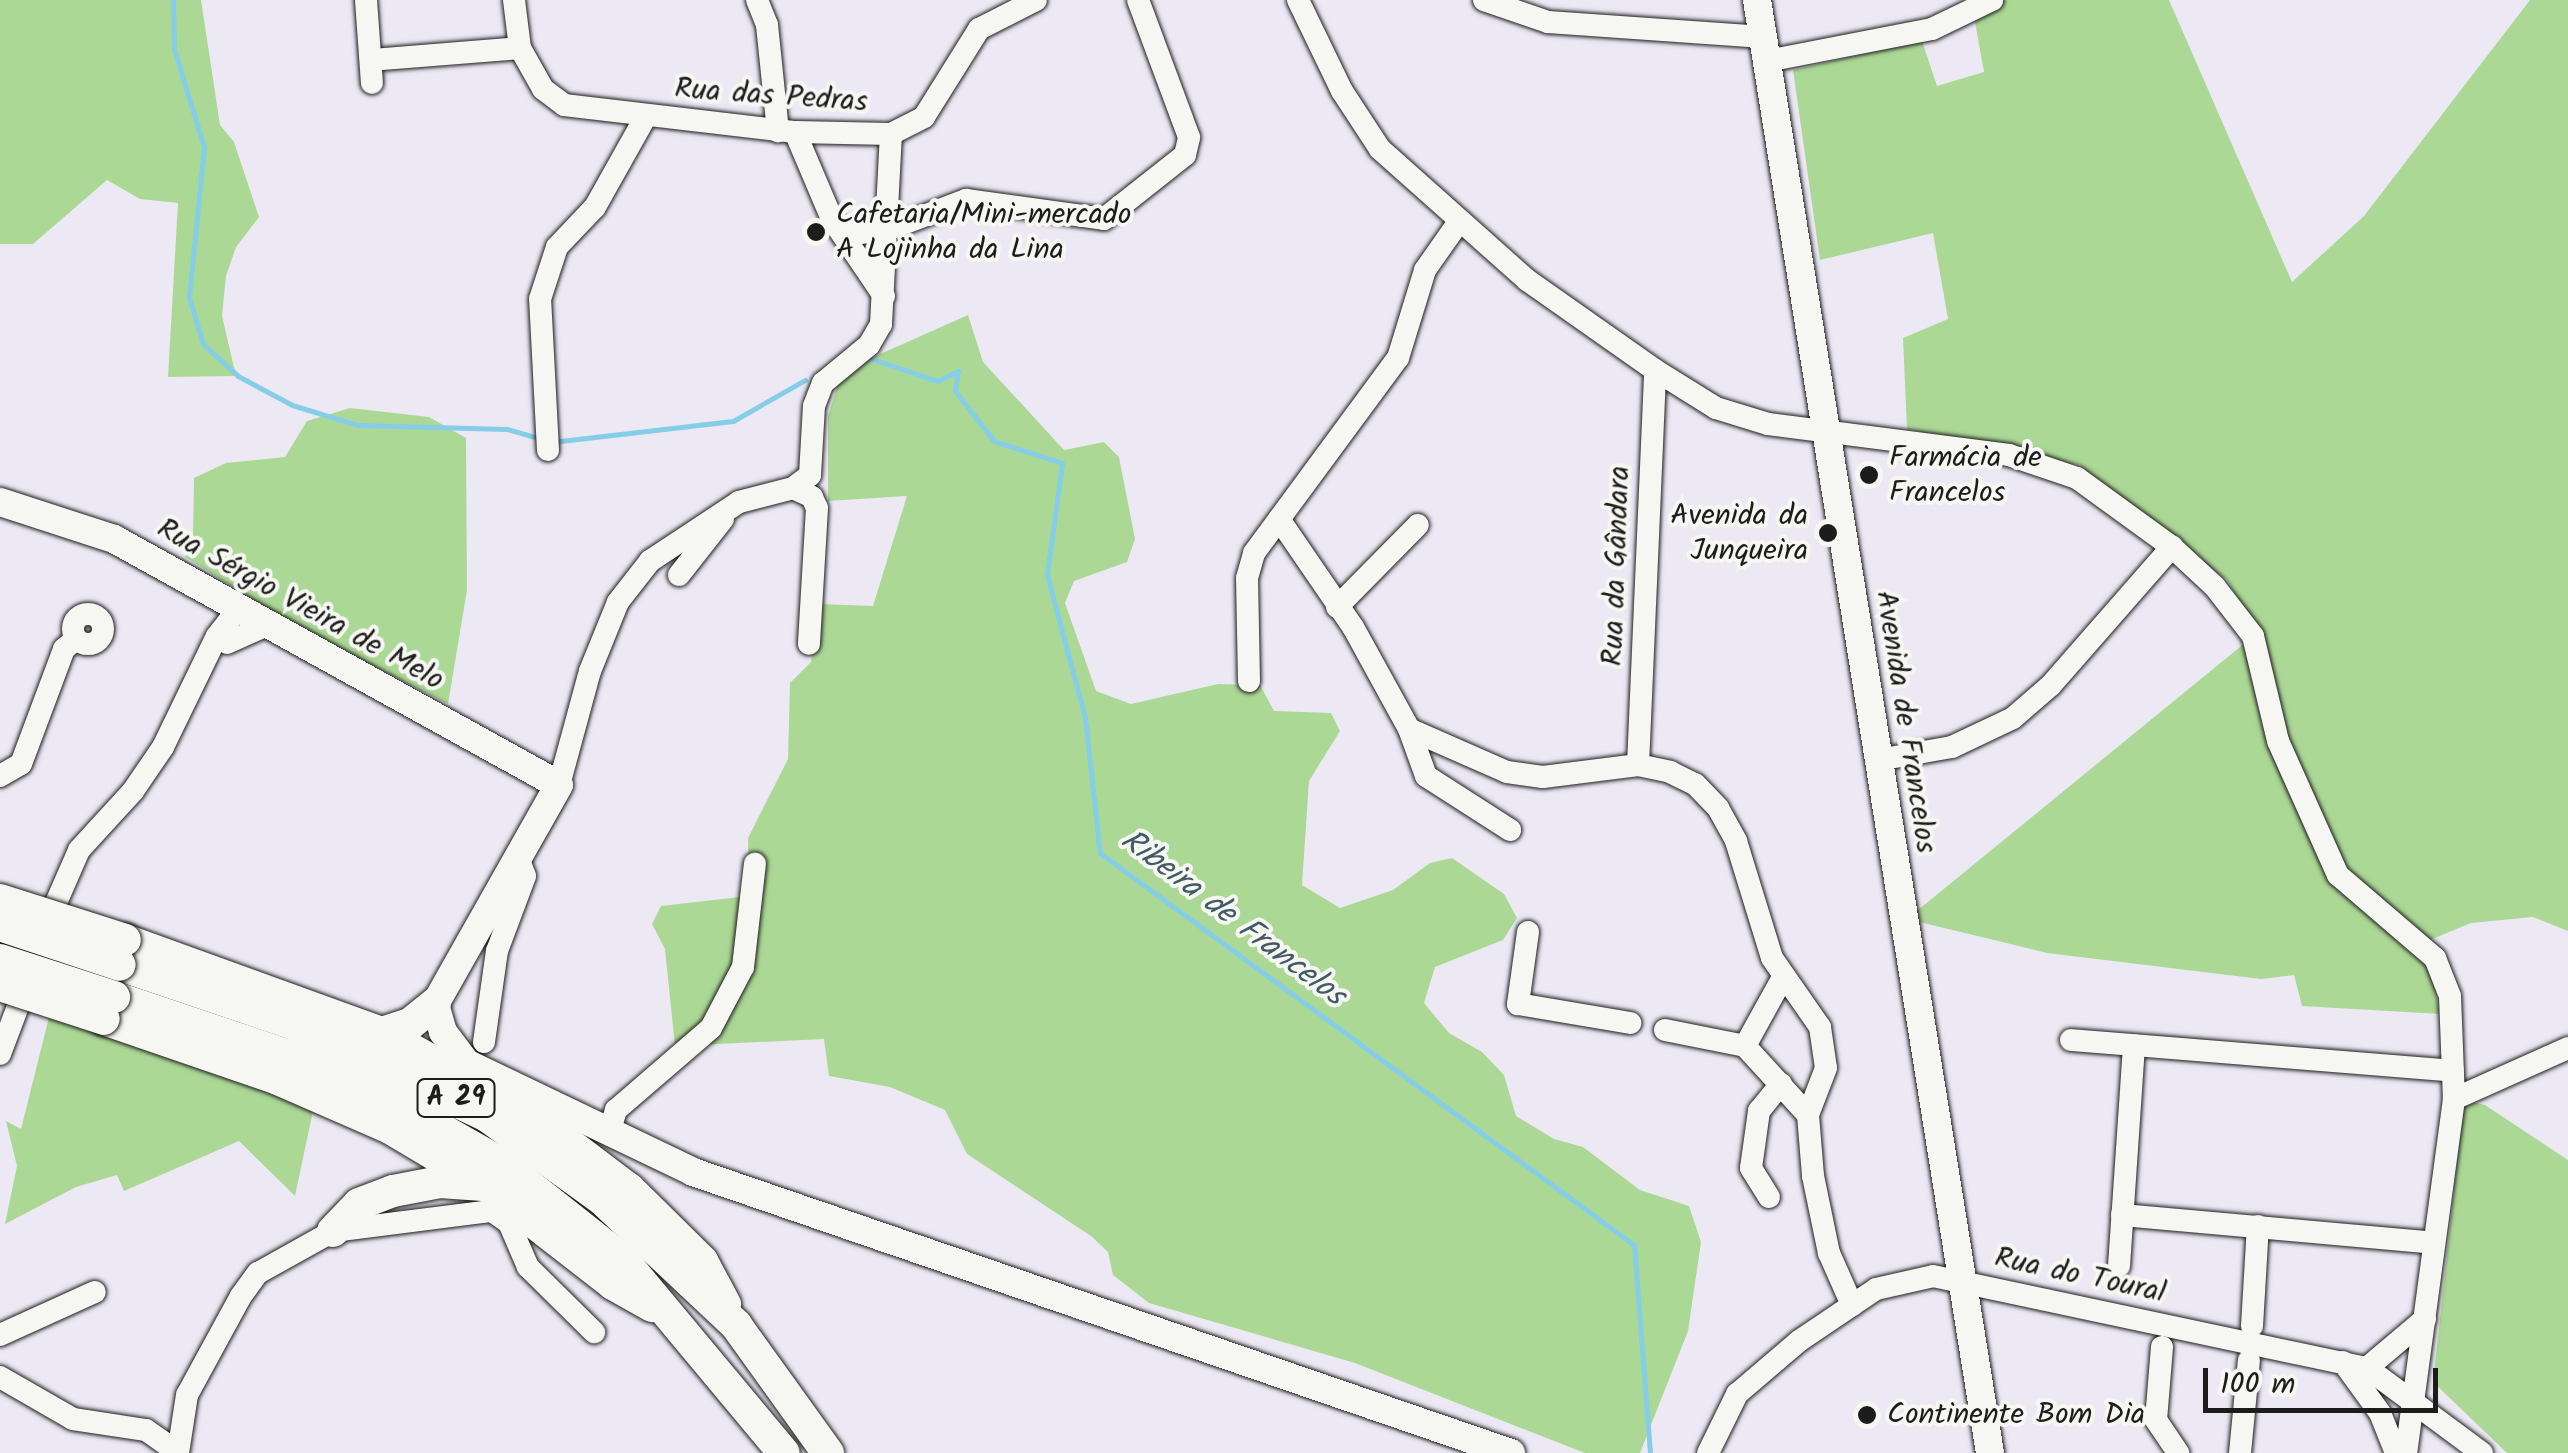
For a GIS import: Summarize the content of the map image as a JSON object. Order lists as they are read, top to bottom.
{
  "streets": {
    "highway": ["A 29"],
    "main road": ["Rua Sérgio Vieira de Melo", "Avenida de Francelos"],
    "street": ["Rua das Pedras", "Rua da Gândara", "Rua do Toural"]
  },
  "crossings": [
    ["Avenida de Francelos", "Rua do Toural"]
  ],
  "water": ["Ribeira de Francelos"],
  "places": [
    "Cafetaria/Mini-mercado A Lojinha da Lina",
    "Farmácia de Francelos",
    "Avenida da Junqueira",
    "Continente Bom Dia"
  ],
  "scale_bar": "100 m"
}
